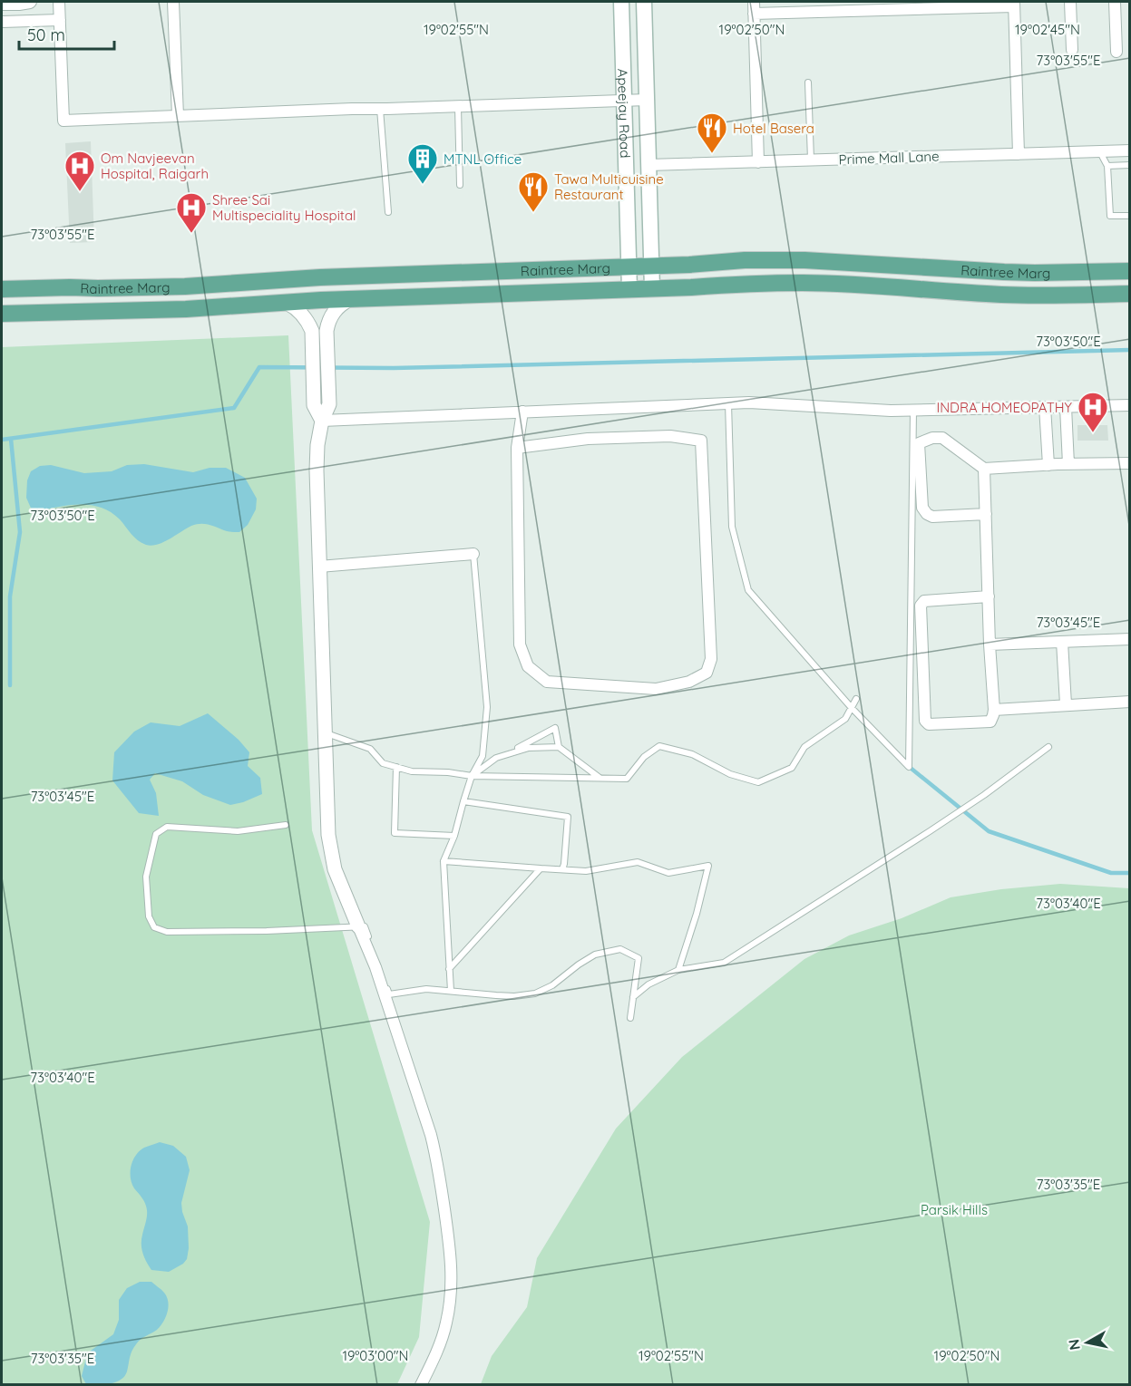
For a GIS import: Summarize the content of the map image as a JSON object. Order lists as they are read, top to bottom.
{
  "streets": {
    "main road": ["Apeejay Road", "Raintree Marg"],
    "street": ["Prime Mall Lane"]
  },
  "crossings": [
    ["Apeejay Road", "Prime Mall Lane"],
    ["Apeejay Road", "Raintree Marg"]
  ],
  "parks": ["Parsik Hills"],
  "places": {
    "restaurant": ["Hotel Basera", "Tawa Multicuisine Restaurant"],
    "building": ["MTNL Office"],
    "hospital": ["Om Navjeevan Hospital, Raigarh", "Shree Sai Multispeciality Hospital", "INDRA HOMEOPATHY"]
  },
  "scale_bar": "50 m",
  "north": "left",
  "coordinates": [
    "19°02'55\"N",
    "19°02'50\"N",
    "19°02'45\"N",
    "73°03'55\"E",
    "73°03'50\"E",
    "73°03'45\"E",
    "73°03'40\"E",
    "73°03'35\"E",
    "19°03'00\"N"
  ]
}
